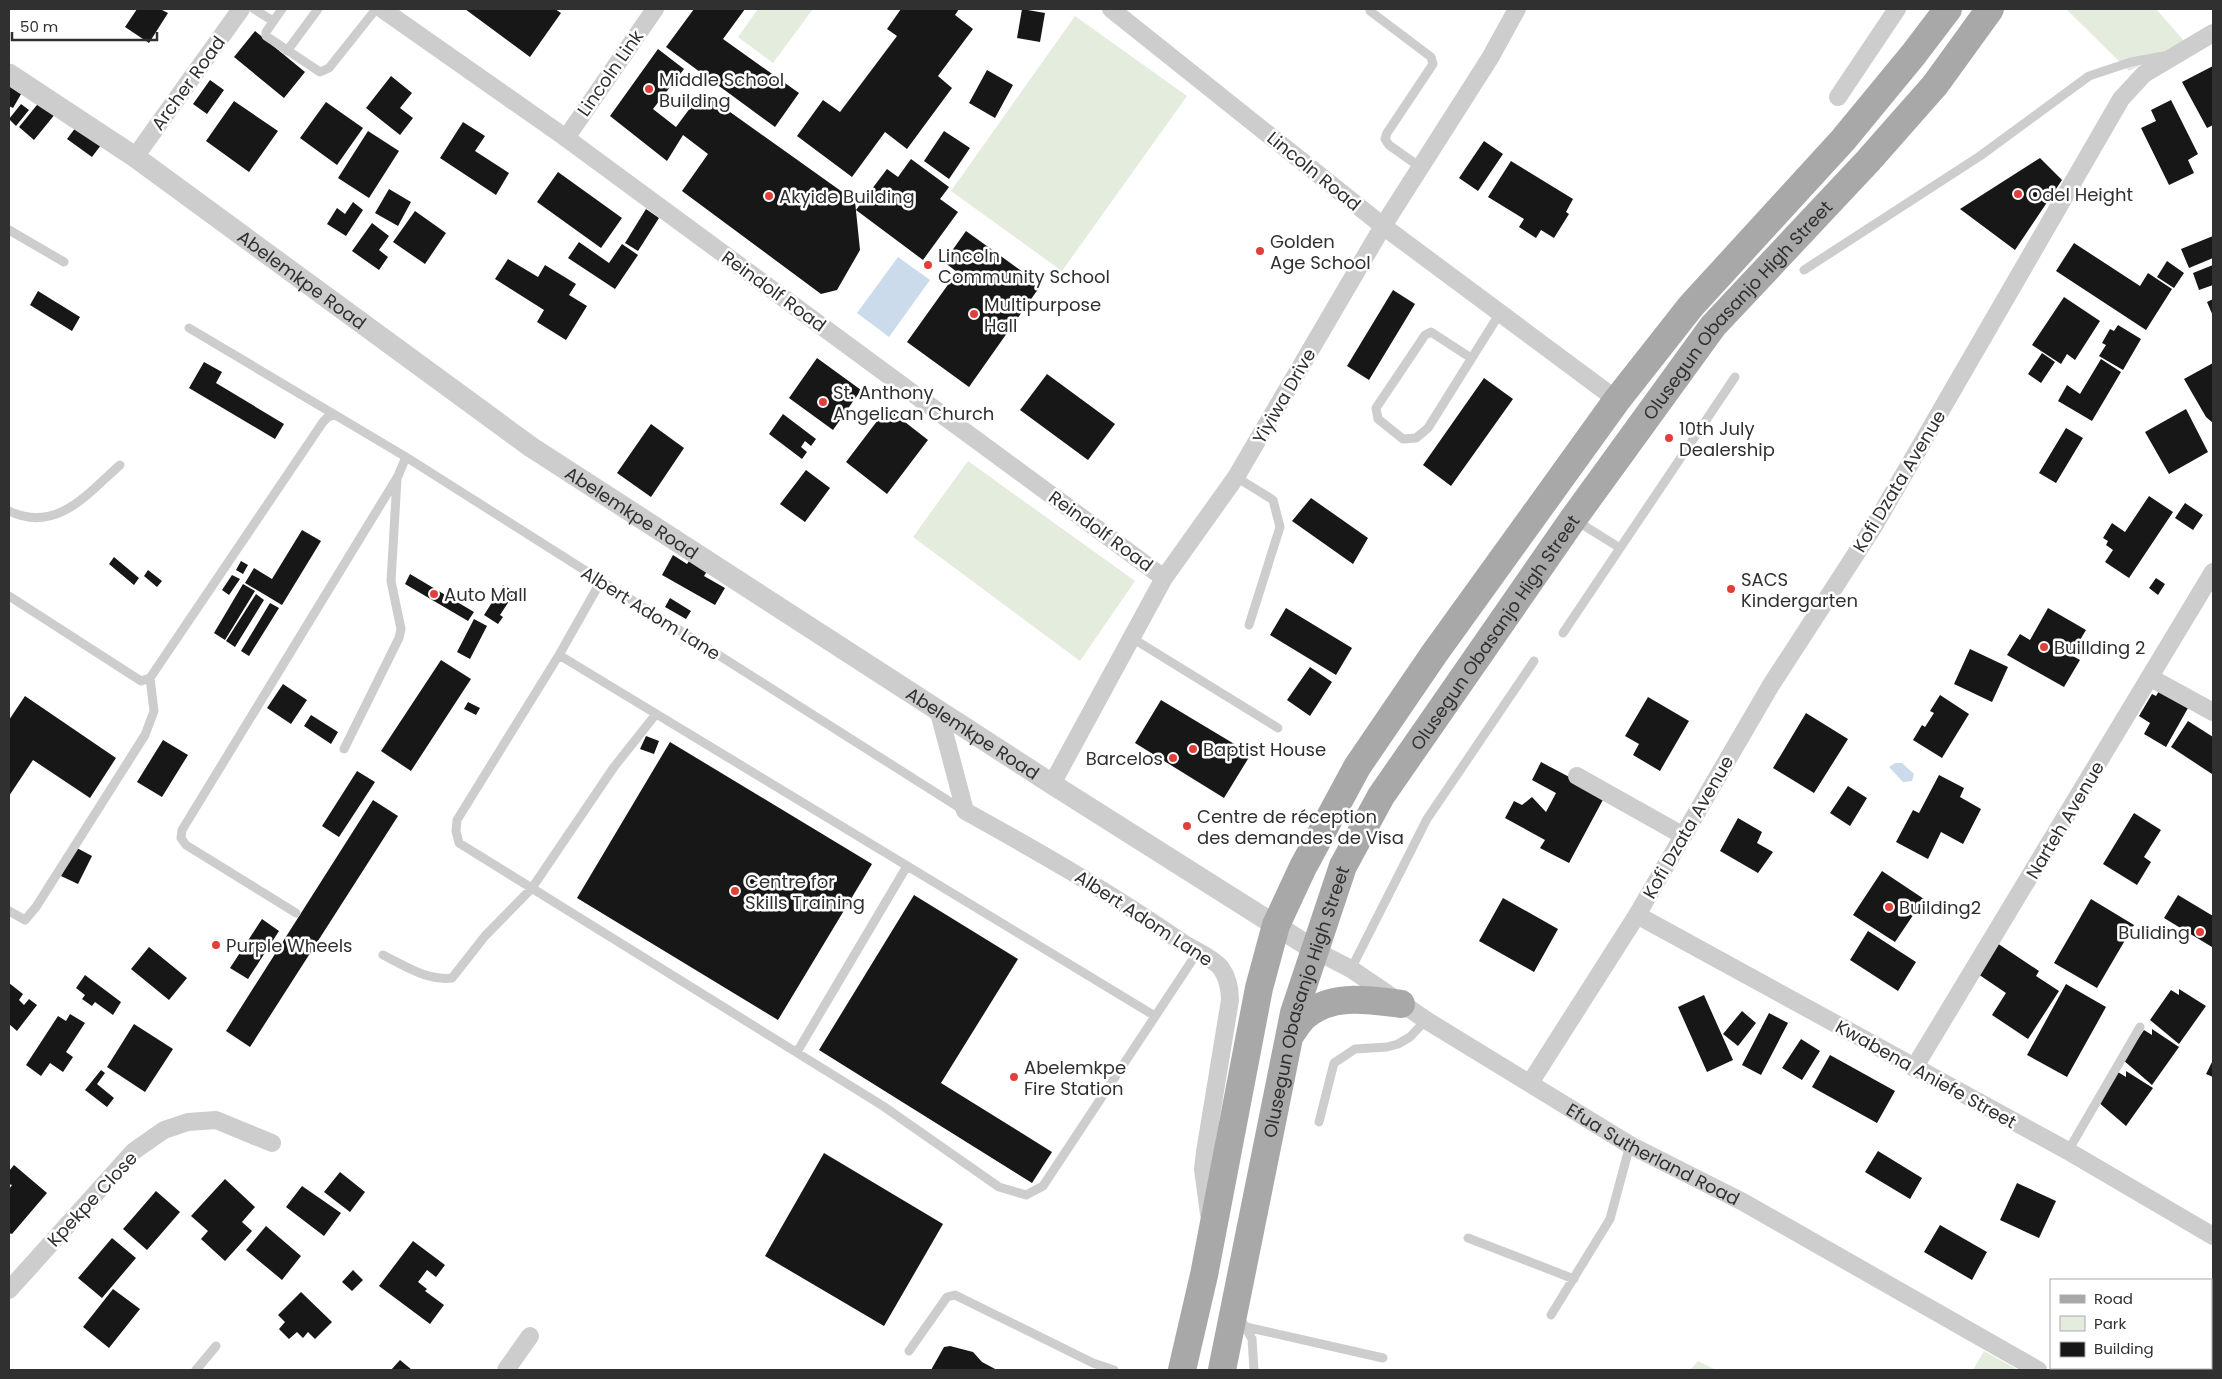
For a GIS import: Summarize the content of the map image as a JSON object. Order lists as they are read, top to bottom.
{
  "streets": {
    "main road": ["Olusegun Obasanjo High Street"],
    "street": [
      "Lincoln Link",
      "Archer Road",
      "Lincoln Road",
      "Abelemkpe Road",
      "Reindolf Road",
      "Yiyiwa Drive",
      "Kofi Dzata Avenue",
      "Albert Adom Lane",
      "Narteh Avenue",
      "Kwabena Aniefe Street",
      "Efua Sutherland Road",
      "Kpekpe Close"
    ]
  },
  "crossings": [
    ["Lincoln Link", "Reindolf Road"],
    ["Archer Road", "Abelemkpe Road"],
    ["Lincoln Road", "Olusegun Obasanjo High Street"],
    ["Lincoln Road", "Yiyiwa Drive"],
    ["Abelemkpe Road", "Olusegun Obasanjo High Street"],
    ["Abelemkpe Road", "Yiyiwa Drive"],
    ["Abelemkpe Road", "Efua Sutherland Road"],
    ["Reindolf Road", "Yiyiwa Drive"],
    ["Olusegun Obasanjo High Street", "Albert Adom Lane"],
    ["Olusegun Obasanjo High Street", "Efua Sutherland Road"],
    ["Kofi Dzata Avenue", "Kwabena Aniefe Street"],
    ["Kofi Dzata Avenue", "Efua Sutherland Road"],
    ["Narteh Avenue", "Kwabena Aniefe Street"]
  ],
  "places": [
    "Middle School Building",
    "Odel Height",
    "Akyide Building",
    "Golden Age School",
    "Lincoln Community School",
    "Multipurpose Hall",
    "St. Anthony Angelican Church",
    "10th July Dealership",
    "SACS Kindergarten",
    "Auto Mall",
    "Buillding 2",
    "Baptist House",
    "Barcelos",
    "Centre de réception des demandes de Visa",
    "Centre for Skills Training",
    "Building2",
    "Buliding",
    "Purple Wheels",
    "Abelemkpe Fire Station"
  ],
  "legend": ["Road", "Park", "Building"],
  "scale_bar": "50 m"
}
